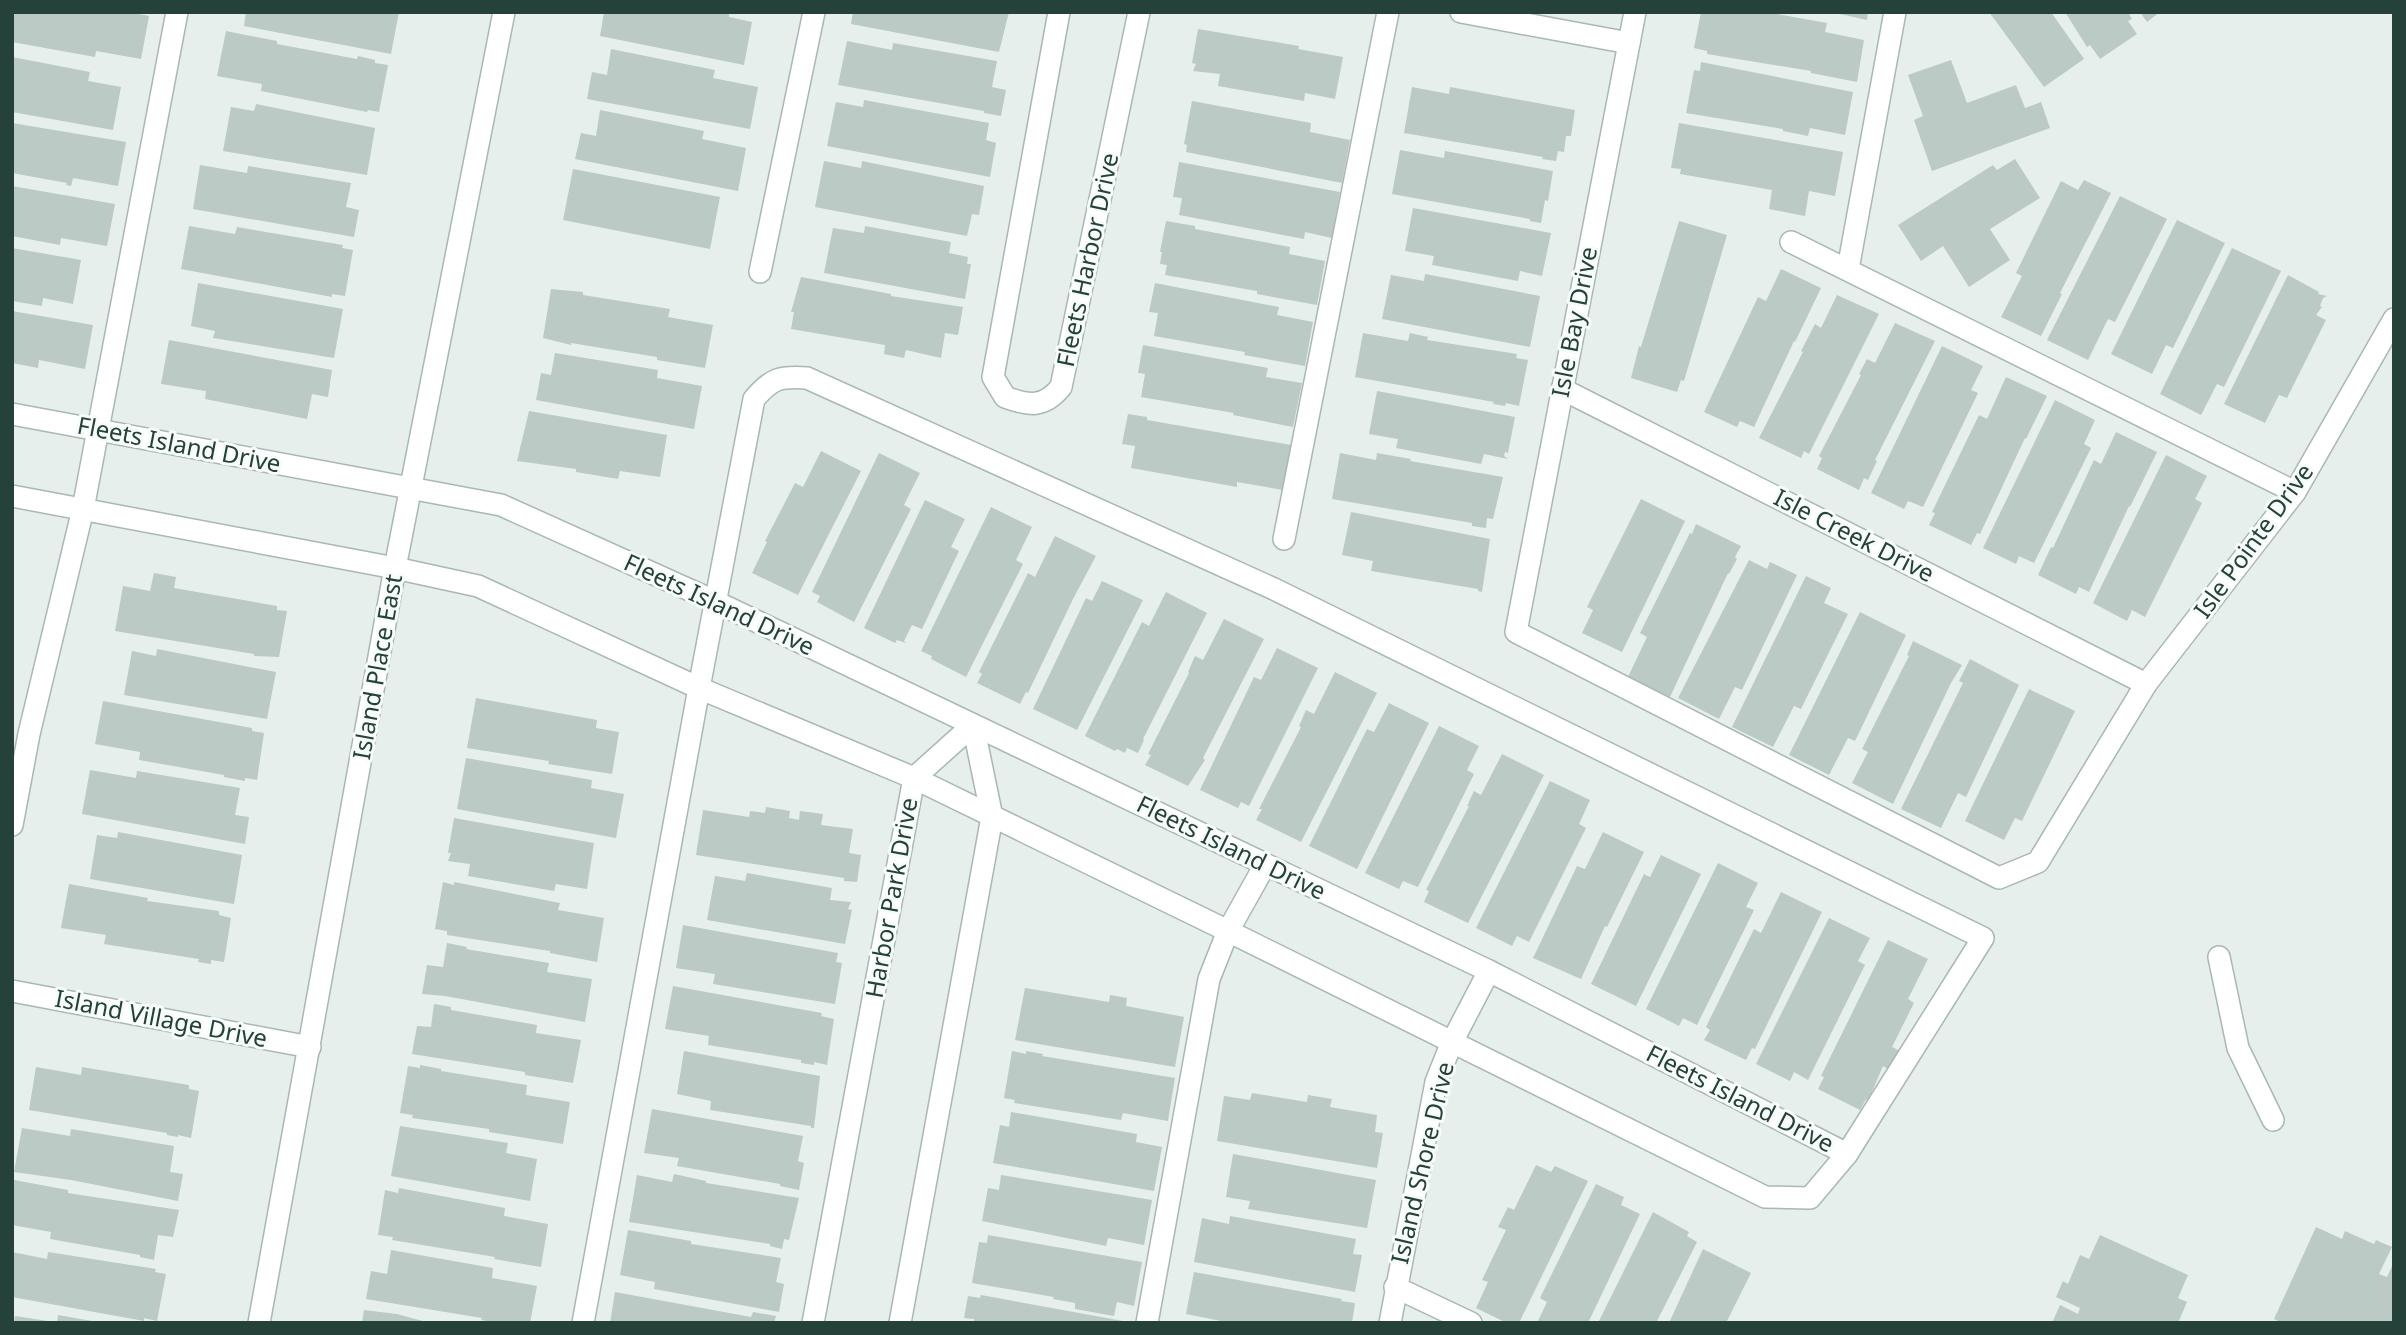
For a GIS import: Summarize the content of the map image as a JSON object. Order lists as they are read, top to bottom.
{
  "streets": {
    "street": [
      "Fleets Harbor Drive",
      "Isle Bay Drive",
      "Fleets Island Drive",
      "Isle Creek Drive",
      "Isle Pointe Drive",
      "Island Place East",
      "Harbor Park Drive",
      "Island Village Drive",
      "Island Shore Drive"
    ]
  },
  "crossings": [
    ["Isle Bay Drive", "Isle Creek Drive"],
    ["Isle Bay Drive", "Isle Pointe Drive"],
    ["Fleets Island Drive", "Island Place East"],
    ["Fleets Island Drive", "Harbor Park Drive"],
    ["Fleets Island Drive", "Island Shore Drive"],
    ["Isle Creek Drive", "Isle Pointe Drive"],
    ["Island Place East", "Island Village Drive"]
  ]
}
